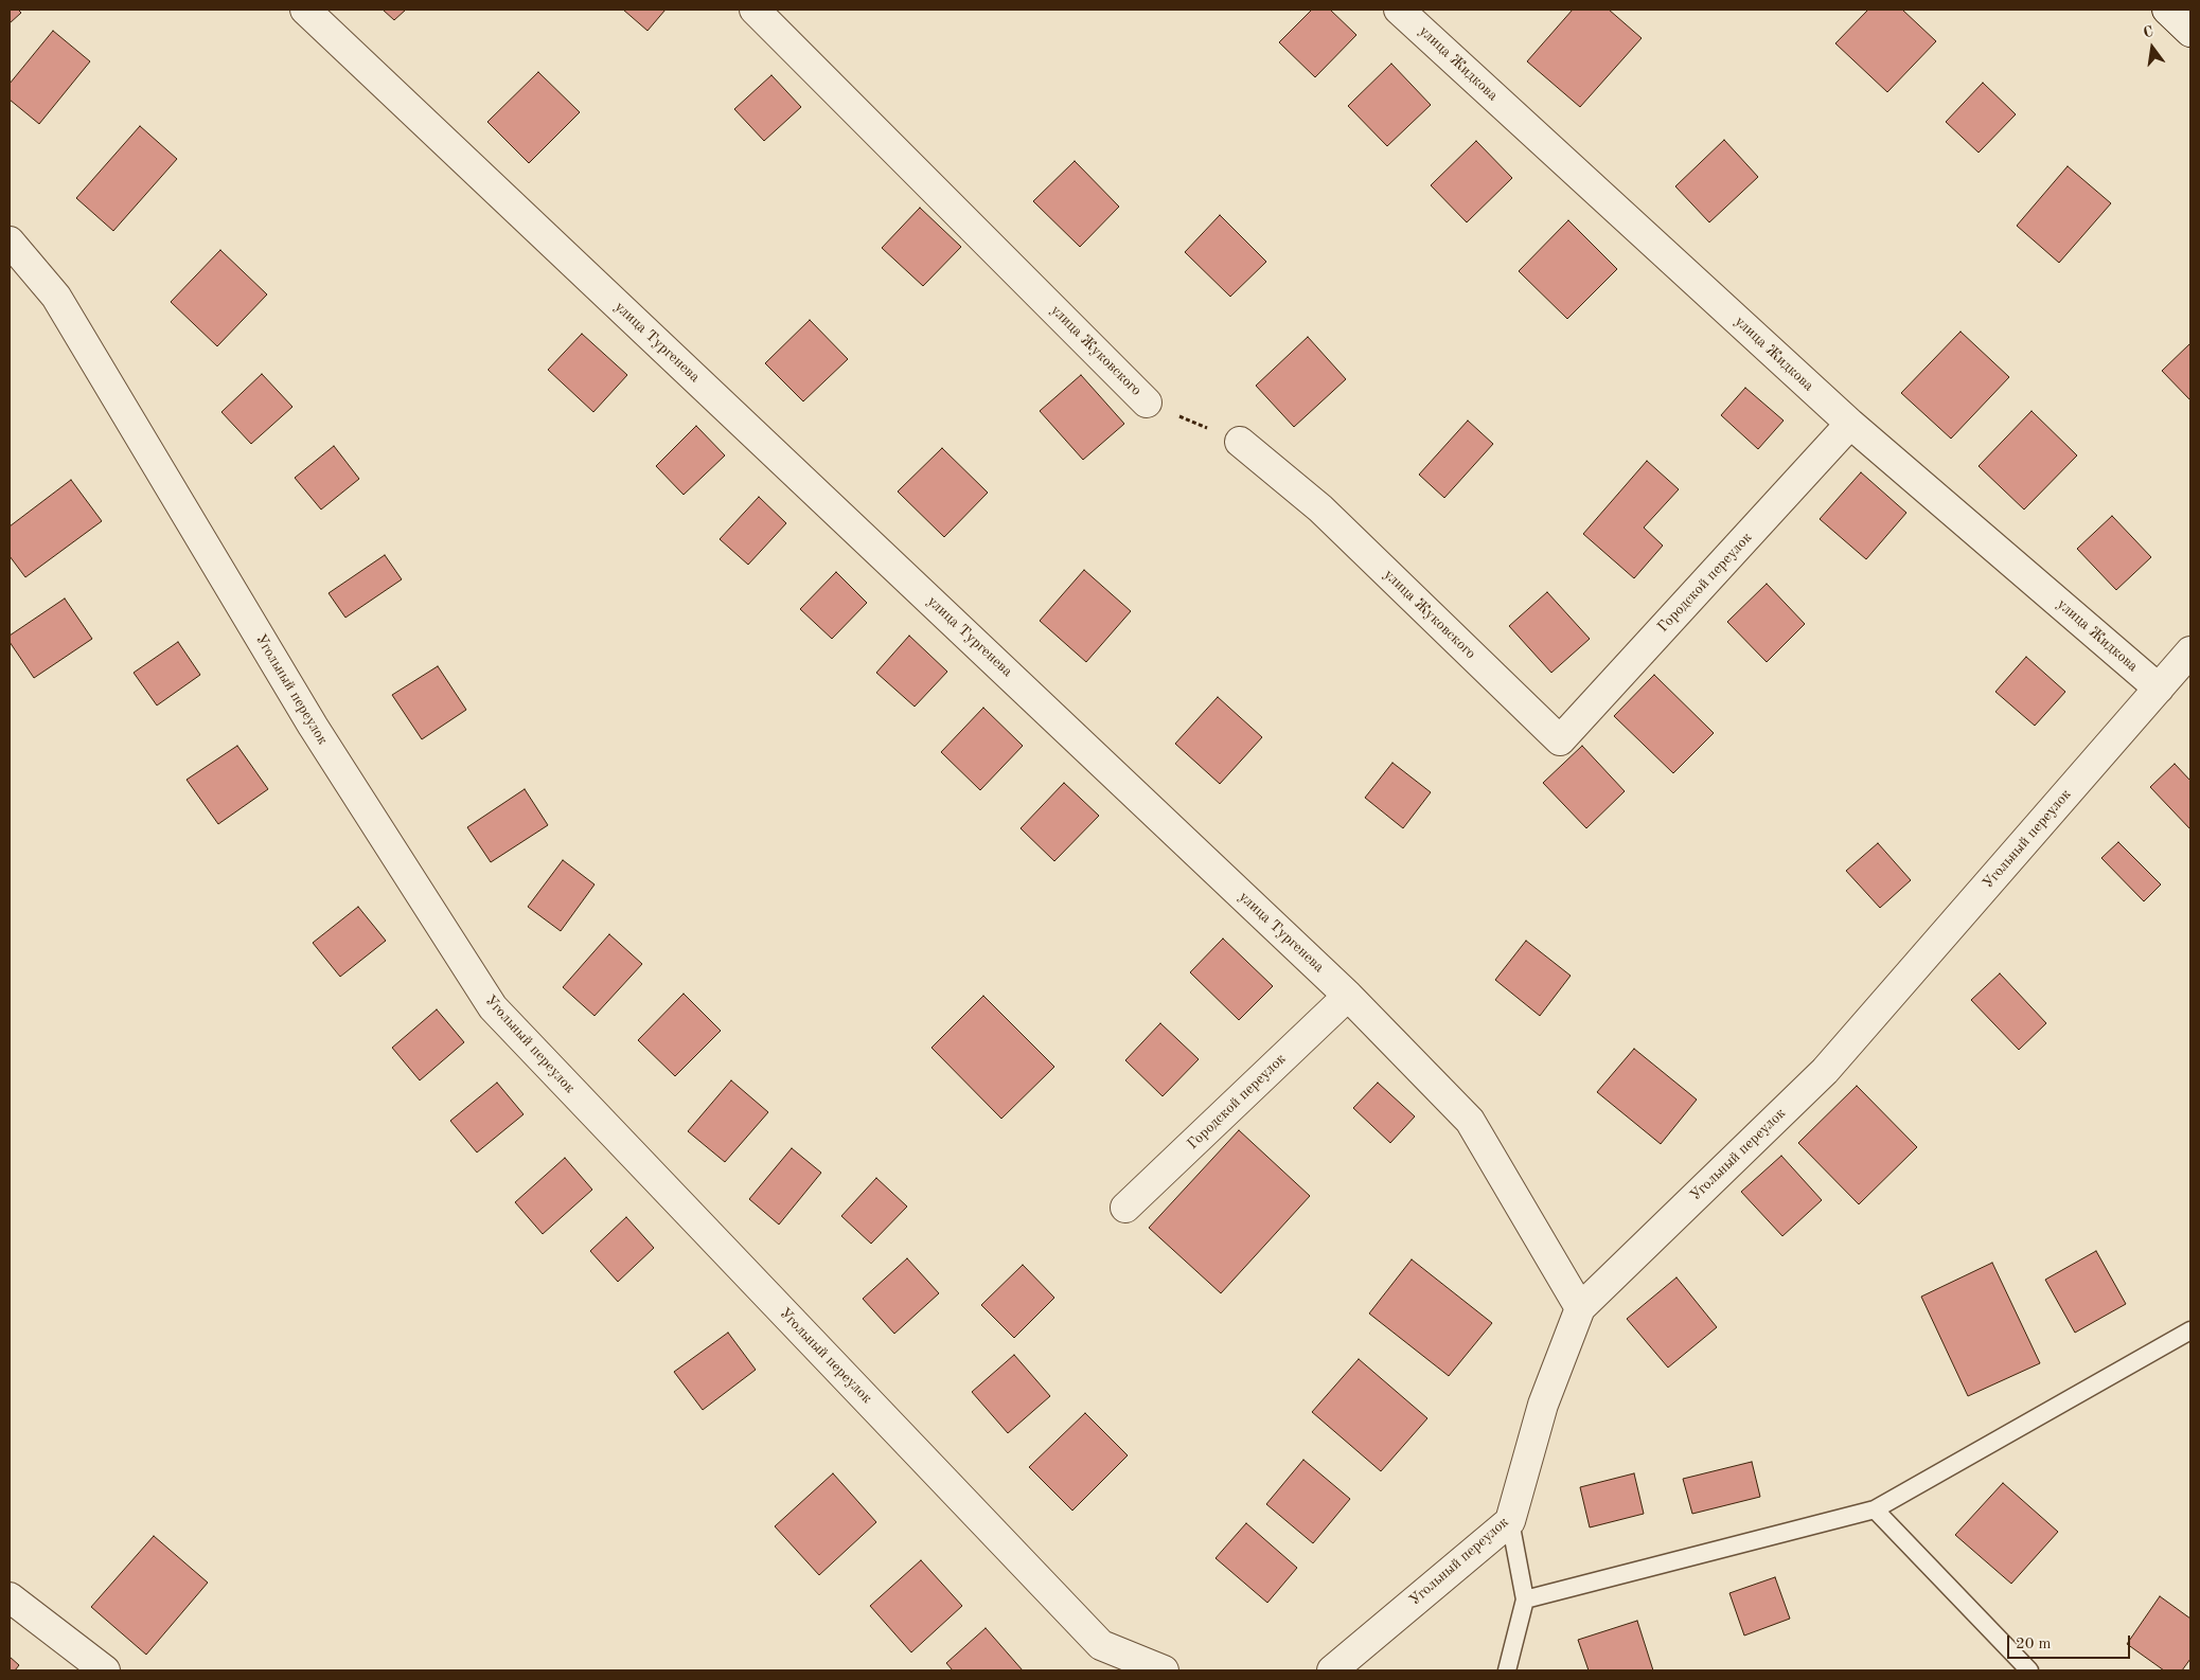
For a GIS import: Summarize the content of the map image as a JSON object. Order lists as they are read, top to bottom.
{
  "streets": {
    "street": [
      "улица Жидкова",
      "улица Тургенева",
      "улица Жуковского",
      "Городской переулок",
      "Угольный переулок"
    ]
  },
  "crossings": [
    ["улица Жидкова", "Городской переулок"],
    ["улица Жидкова", "Угольный переулок"],
    ["улица Тургенева", "Городской переулок"],
    ["улица Тургенева", "Угольный переулок"],
    ["улица Жуковского", "Городской переулок"]
  ],
  "scale_bar": "20 m",
  "north": "top"
}
